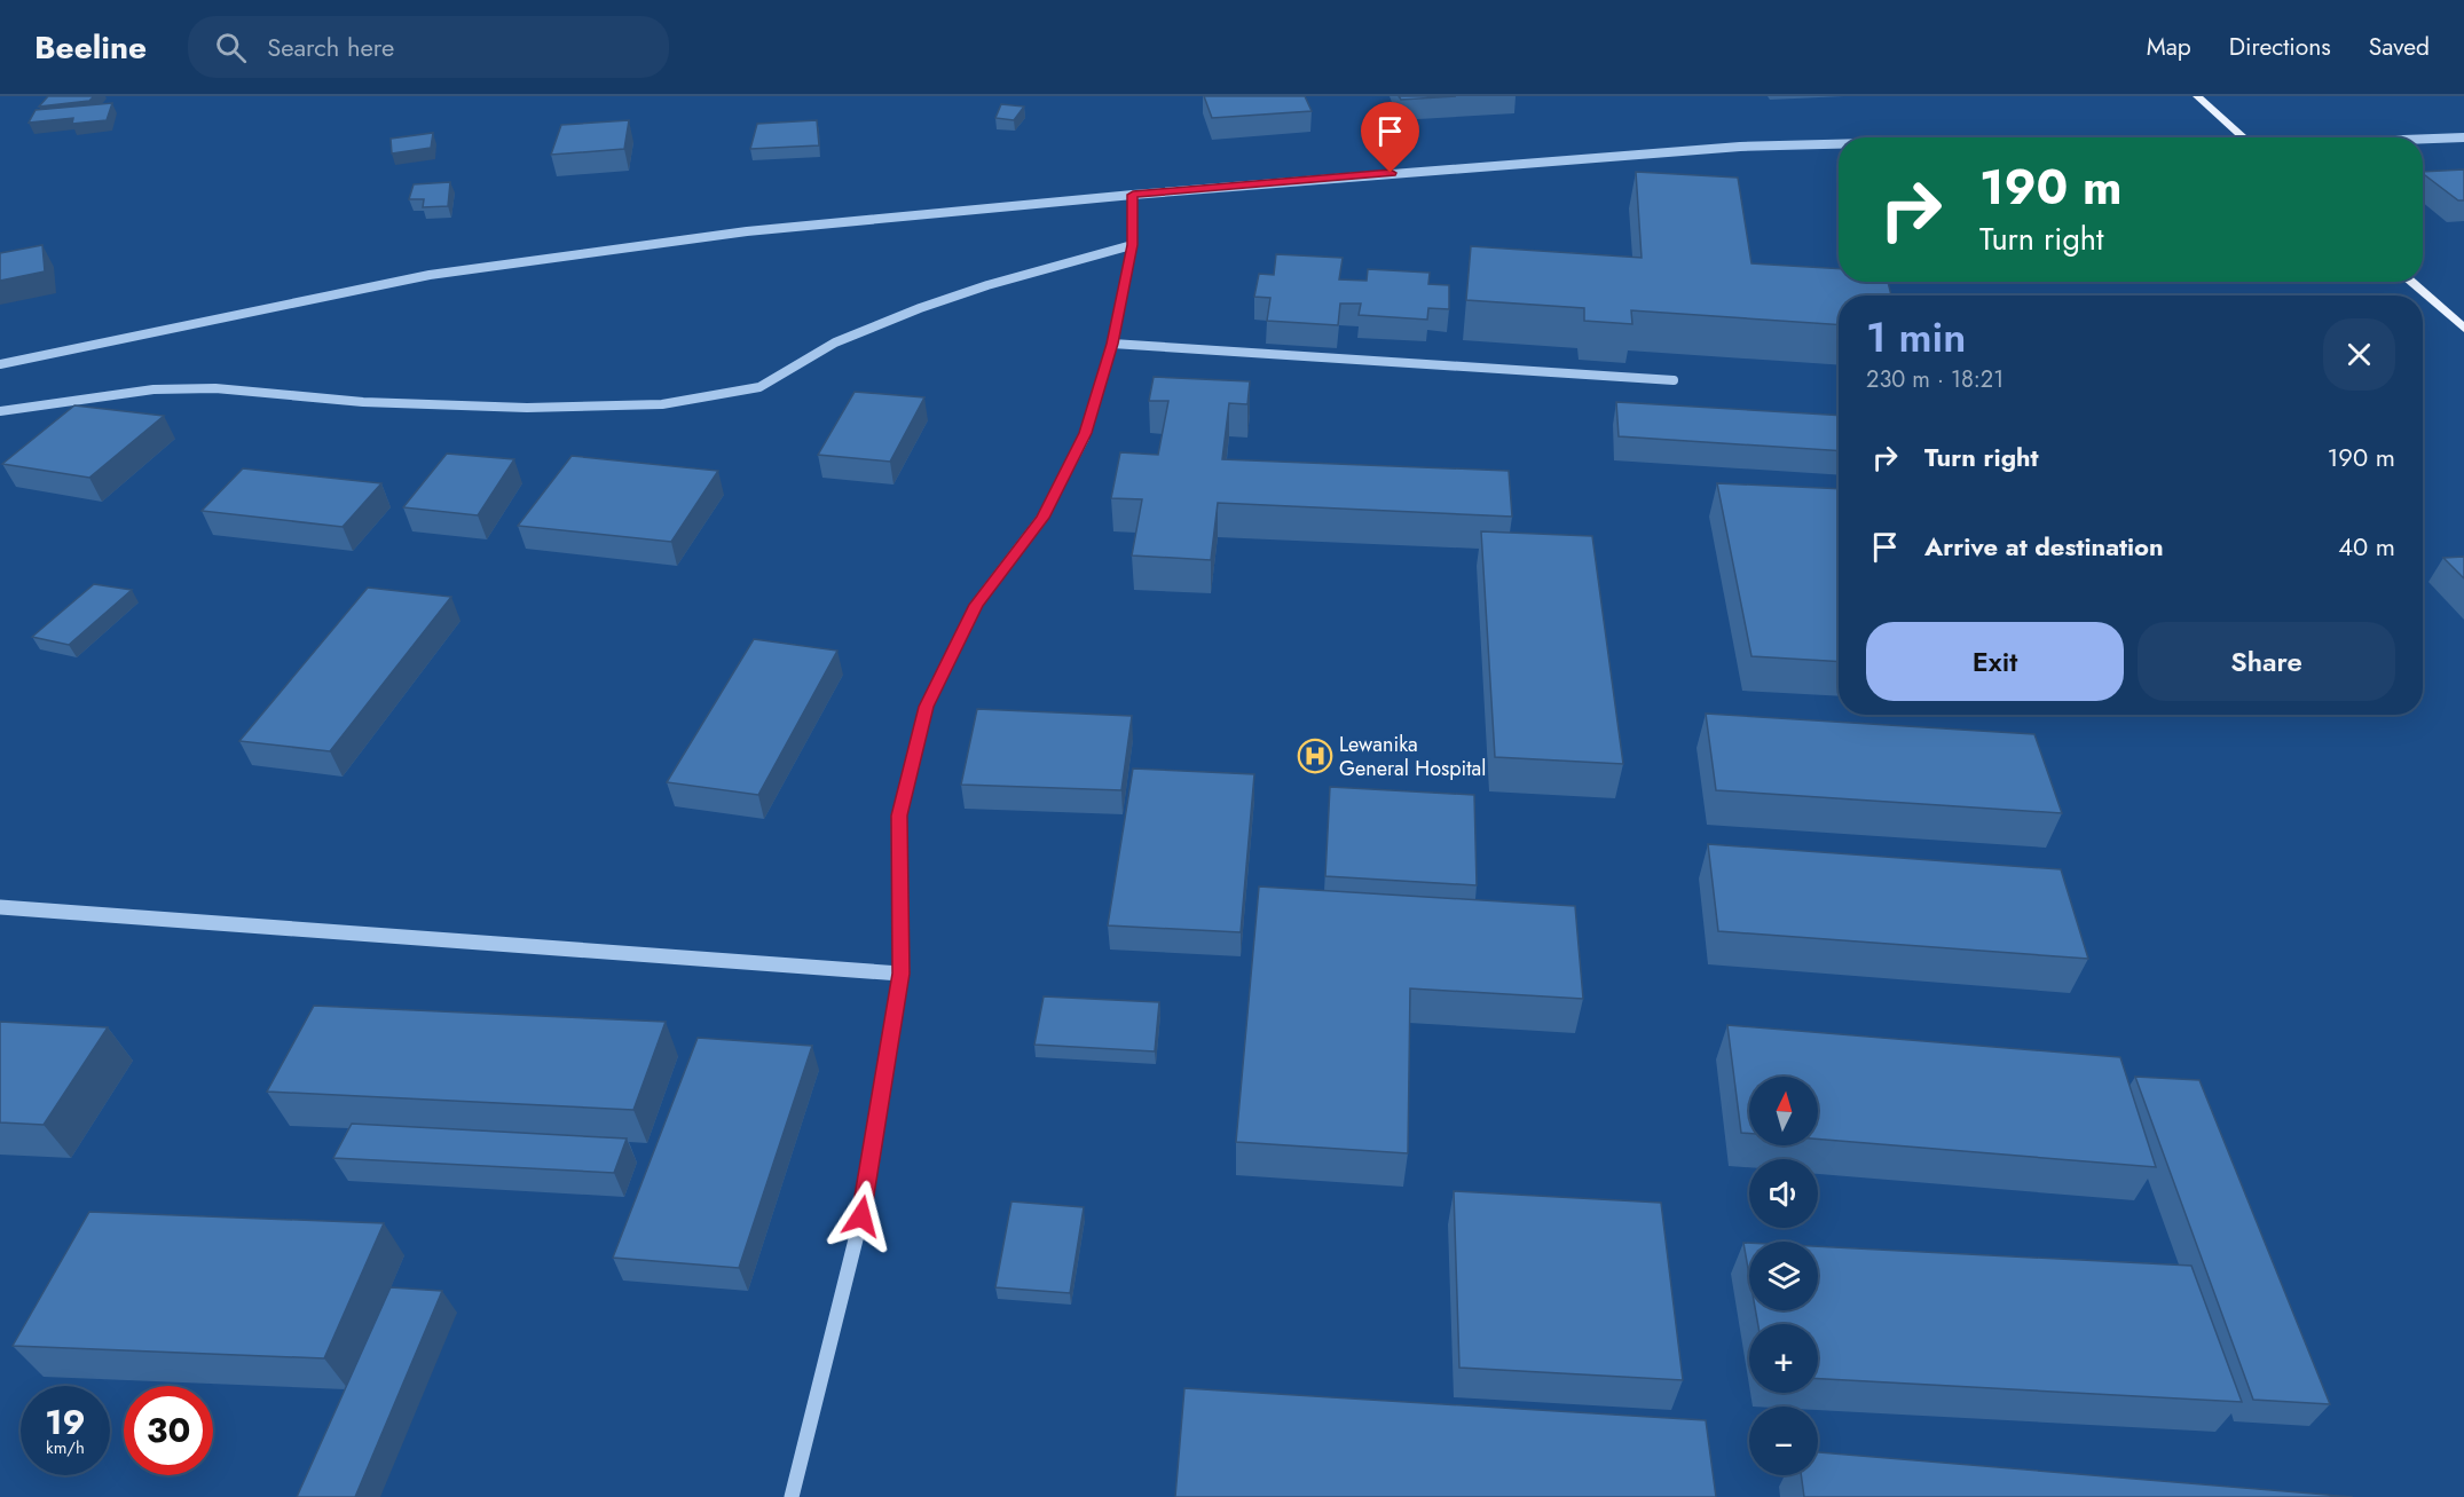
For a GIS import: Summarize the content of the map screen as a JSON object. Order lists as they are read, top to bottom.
{
  "places": {
    "hospital": ["Lewanika General Hospital"]
  },
  "north": "top",
  "page": {
    "header": "Beeline",
    "search": "Search here",
    "nav": ["Map", "Directions", "Saved"],
    "turn": ["190 m", "Turn right"],
    "heading": ["1 min", "230 m · 18:21"],
    "list": [
      {
        "name": "Turn right",
        "value": "190 m"
      },
      {
        "name": "Arrive at destination",
        "value": "40 m"
      }
    ],
    "buttons": ["Exit", "Share"],
    "map_buttons": ["+", "−"],
    "speed": "19 km/h",
    "limit": "30"
  }
}
